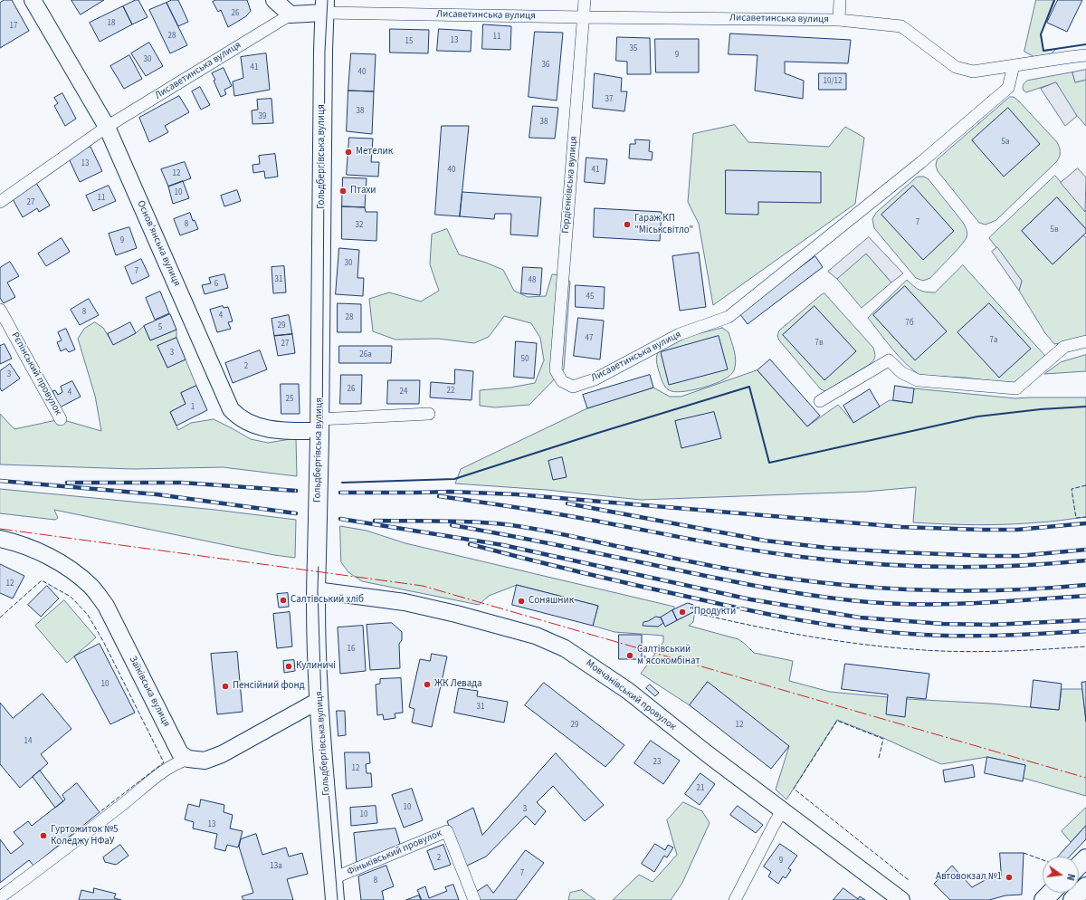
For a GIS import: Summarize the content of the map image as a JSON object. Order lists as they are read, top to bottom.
{
  "streets": {
    "main road": ["Гольдбергівська вулиця"],
    "street": [
      "Лисаветинська вулиця",
      "Гордієнківська вулиця",
      "Основ’янська вулиця",
      "Рєпінський провулок",
      "Заїківська вулиця",
      "Мовчанівський провулок",
      "Фіньківський провулок"
    ]
  },
  "crossings": [
    ["Лисаветинська вулиця", "Гольдбергівська вулиця"],
    ["Лисаветинська вулиця", "Гордієнківська вулиця"],
    ["Лисаветинська вулиця", "Основ’янська вулиця"],
    ["Гольдбергівська вулиця", "Основ’янська вулиця"],
    ["Гольдбергівська вулиця", "Мовчанівський провулок"],
    ["Гольдбергівська вулиця", "Фіньківський провулок"]
  ],
  "places": [
    "Метелик",
    "Птахи",
    "Гараж КП \"Міськсвітло\"",
    "Салтівський хліб",
    "Соняшник",
    "\"Продукти\"",
    "Салтівський мʼясокомбінат",
    "Кулиничі",
    "ЖК Левада",
    "Пенсійний фонд",
    "Гуртожиток №5 Коледжу НФаУ",
    "Автовокзал №1"
  ],
  "house_numbers": [
    "26",
    "18",
    "17",
    "28",
    "11",
    "13",
    "15",
    "35",
    "9",
    "30",
    "36",
    "41",
    "40",
    "10/12",
    "37",
    "38",
    "39",
    "38",
    "5а",
    "13",
    "40",
    "41",
    "12",
    "10",
    "11",
    "27",
    "7",
    "8",
    "32",
    "5в",
    "9",
    "30",
    "7",
    "31",
    "48",
    "6",
    "45",
    "8",
    "4",
    "28",
    "7б",
    "29",
    "5",
    "47",
    "7а",
    "7в",
    "27",
    "3",
    "26а",
    "50",
    "2",
    "3",
    "26",
    "22",
    "24",
    "4",
    "25",
    "1",
    "12",
    "16",
    "10",
    "31",
    "29",
    "12",
    "14",
    "23",
    "12",
    "21",
    "10",
    "3",
    "10",
    "13",
    "2",
    "9",
    "13а",
    "7",
    "8"
  ],
  "north": "right"
}
